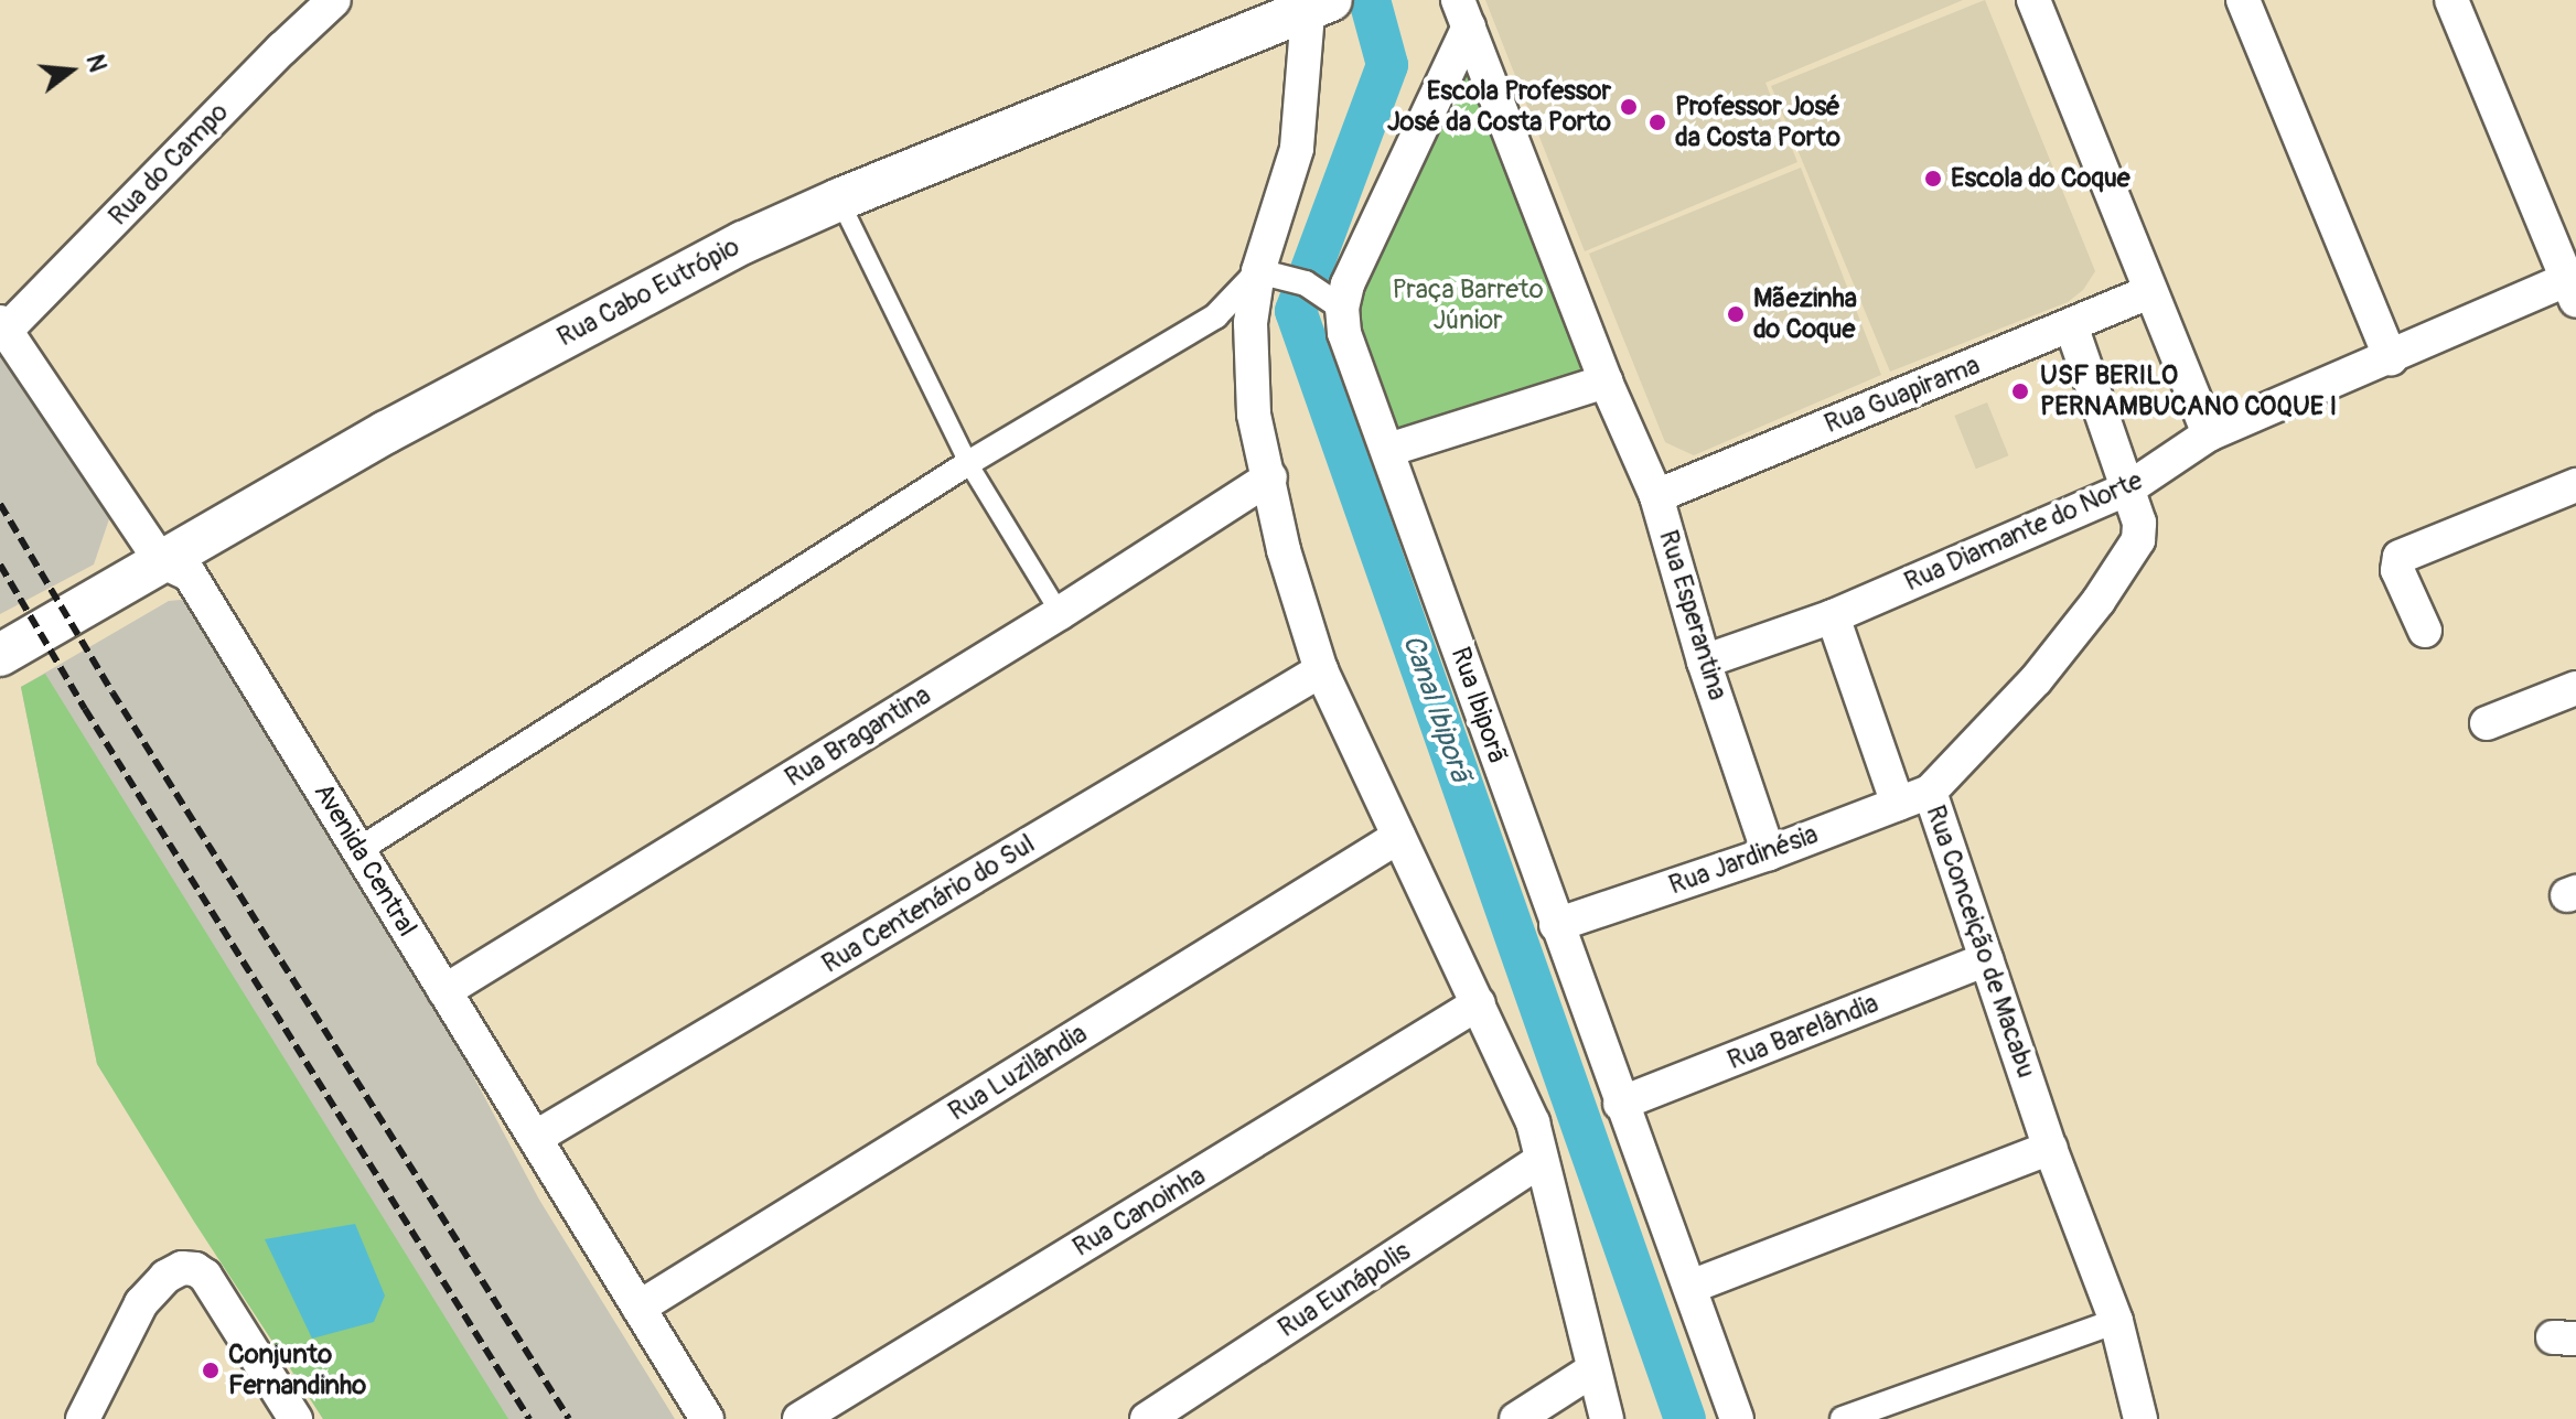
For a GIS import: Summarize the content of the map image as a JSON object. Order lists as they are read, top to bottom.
{
  "streets": {
    "street": [
      "Rua do Campo",
      "Rua Cabo Eutrópio",
      "Rua Guapirama",
      "Rua Diamante do Norte",
      "Rua Esperantina",
      "Rua Ibiporã",
      "Rua Bragantina",
      "Avenida Central",
      "Rua Jardinésia",
      "Rua Centenário do Sul",
      "Rua Conceição de Macabu",
      "Rua Barelândia",
      "Rua Luzilândia",
      "Rua Canoinha",
      "Rua Eunápolis"
    ]
  },
  "crossings": [
    ["Rua do Campo", "Avenida Central"],
    ["Rua Cabo Eutrópio", "Avenida Central"],
    ["Rua Guapirama", "Rua Esperantina"],
    ["Rua Diamante do Norte", "Rua Esperantina"],
    ["Rua Diamante do Norte", "Rua Conceição de Macabu"],
    ["Rua Esperantina", "Rua Jardinésia"],
    ["Rua Ibiporã", "Rua Jardinésia"],
    ["Rua Ibiporã", "Rua Barelândia"],
    ["Rua Bragantina", "Avenida Central"],
    ["Avenida Central", "Rua Centenário do Sul"],
    ["Avenida Central", "Rua Luzilândia"],
    ["Rua Jardinésia", "Rua Conceição de Macabu"],
    ["Rua Conceição de Macabu", "Rua Barelândia"]
  ],
  "water": ["Canal Ibiporã"],
  "parks": ["Praça Barreto Júnior"],
  "places": [
    "Escola Professor José da Costa Porto",
    "Professor José da Costa Porto",
    "Escola do Coque",
    "Mãezinha do Coque",
    "USF BERILO PERNAMBUCANO COQUE I",
    "Conjunto Fernandinho"
  ],
  "north": "right"
}
